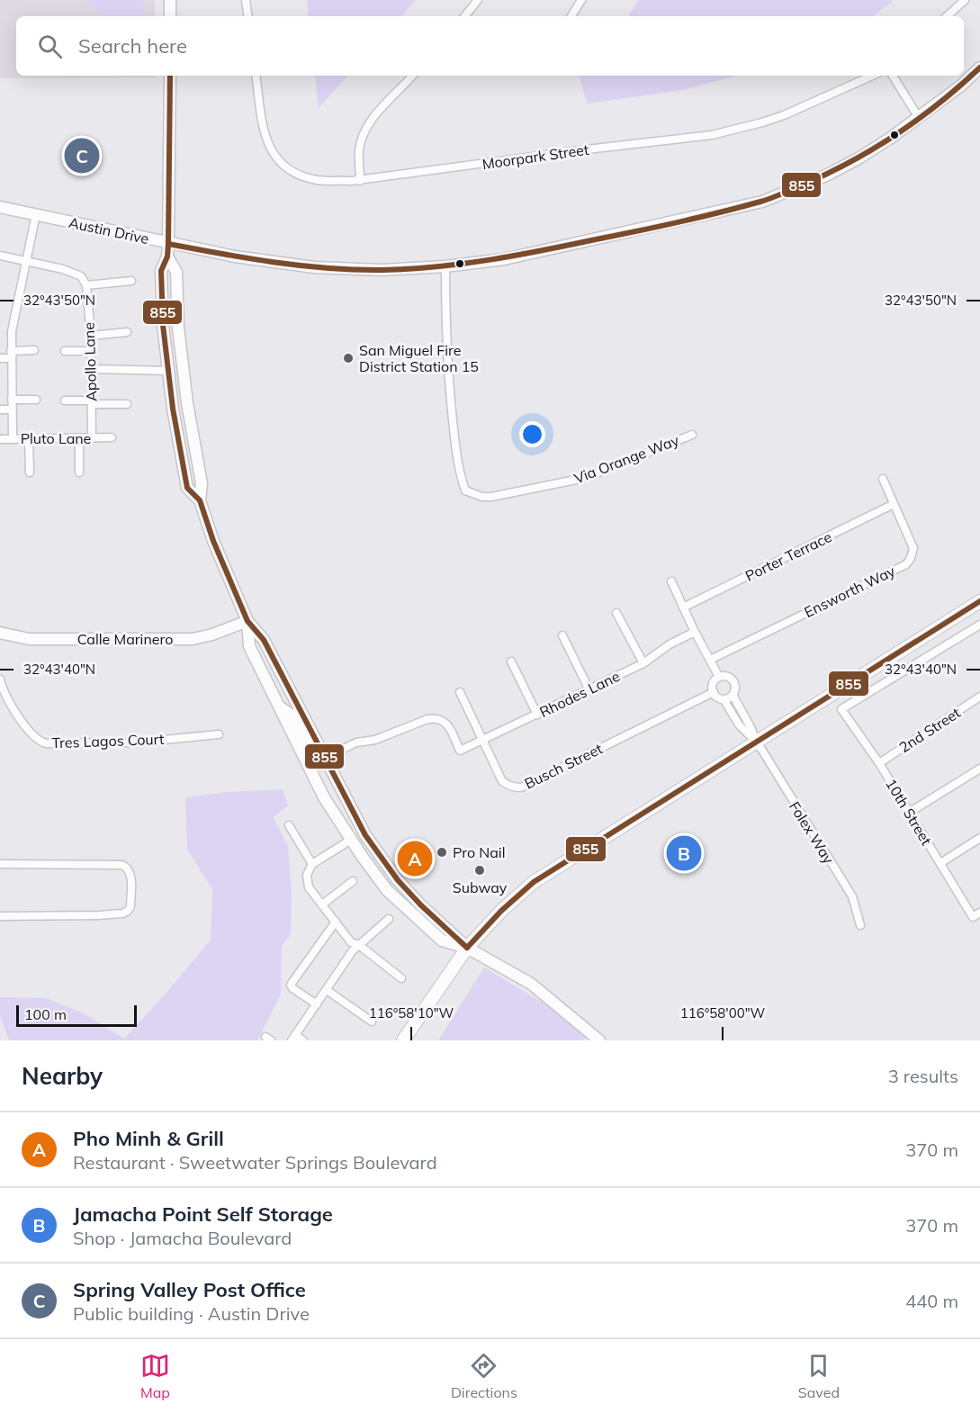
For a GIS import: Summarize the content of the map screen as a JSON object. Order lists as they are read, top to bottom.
{
  "streets": {
    "main road": ["Austin Drive", "Calle Marinero"],
    "street": [
      "Moorpark Street",
      "Apollo Lane",
      "Pluto Lane",
      "Via Orange Way",
      "Porter Terrace",
      "Ensworth Way",
      "Rhodes Lane",
      "2nd Street",
      "Tres Lagos Court",
      "Busch Street",
      "10th Street",
      "Folex Way"
    ]
  },
  "crossings": [
    ["Austin Drive", "Via Orange Way"],
    ["Apollo Lane", "Pluto Lane"],
    ["Porter Terrace", "Ensworth Way"],
    ["Rhodes Lane", "Busch Street"],
    ["2nd Street", "10th Street"]
  ],
  "places": ["San Miguel Fire District Station 15", "Pro Nail", "Subway"],
  "lines": ["transit line 855"],
  "scale_bar": "100 m",
  "page": {
    "search": "Search here",
    "pins": ["C", "B", "A"],
    "scale": "100 m",
    "heading": ["Nearby", "3 results"],
    "list": [
      {
        "mark": "A",
        "name": "Pho Minh & Grill",
        "note": "Restaurant · Sweetwater Springs Boulevard",
        "value": "370 m"
      },
      {
        "mark": "B",
        "name": "Jamacha Point Self Storage",
        "note": "Shop · Jamacha Boulevard",
        "value": "370 m"
      },
      {
        "mark": "C",
        "name": "Spring Valley Post Office",
        "note": "Public building · Austin Drive",
        "value": "440 m"
      }
    ],
    "nav": ["Map", "Directions", "Saved"]
  },
  "coordinates": [
    "32°43'50\"N",
    "32°43'40\"N",
    "116°58'10\"W",
    "116°58'00\"W"
  ]
}
